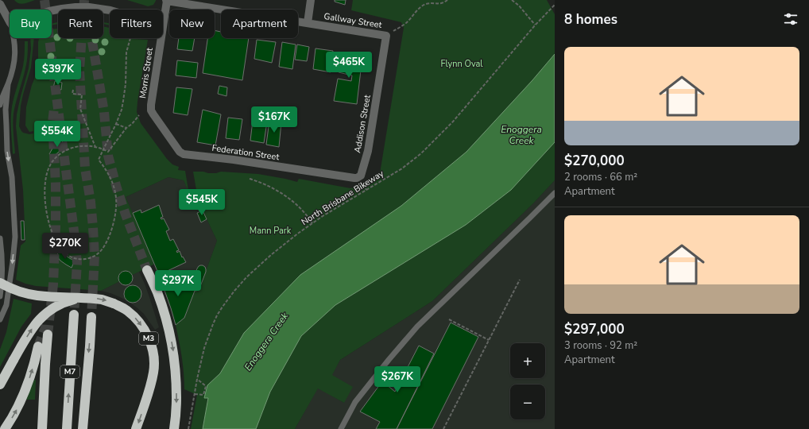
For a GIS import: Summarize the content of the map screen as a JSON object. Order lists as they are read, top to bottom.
{
  "streets": {
    "highway": ["M3", "M7"],
    "street": [
      "Gallway Street",
      "Morris Street",
      "Addison Street",
      "Federation Street"
    ],
    "path": ["North Brisbane Bikeway"]
  },
  "crossings": [
    ["Gallway Street", "Morris Street"],
    ["Gallway Street", "Addison Street"],
    ["Morris Street", "Federation Street"],
    ["Addison Street", "Federation Street"]
  ],
  "water": ["Enoggera Creek"],
  "parks": ["Flynn Oval", "Mann Park"],
  "page": {
    "heading": "8 homes",
    "chip": [
      "Buy",
      "Rent",
      "Filters",
      "New",
      "Apartment"
    ],
    "list": [
      {
        "name": "$270,000",
        "note": "2 rooms · 66 m² · Apartment"
      },
      {
        "name": "$297,000",
        "note": "3 rooms · 92 m² · Apartment"
      }
    ],
    "price": [
      "$465K",
      "$397K",
      "$167K",
      "$554K",
      "$545K",
      "$270K",
      "$297K",
      "$267K"
    ],
    "map_buttons": ["+", "−"]
  }
}
